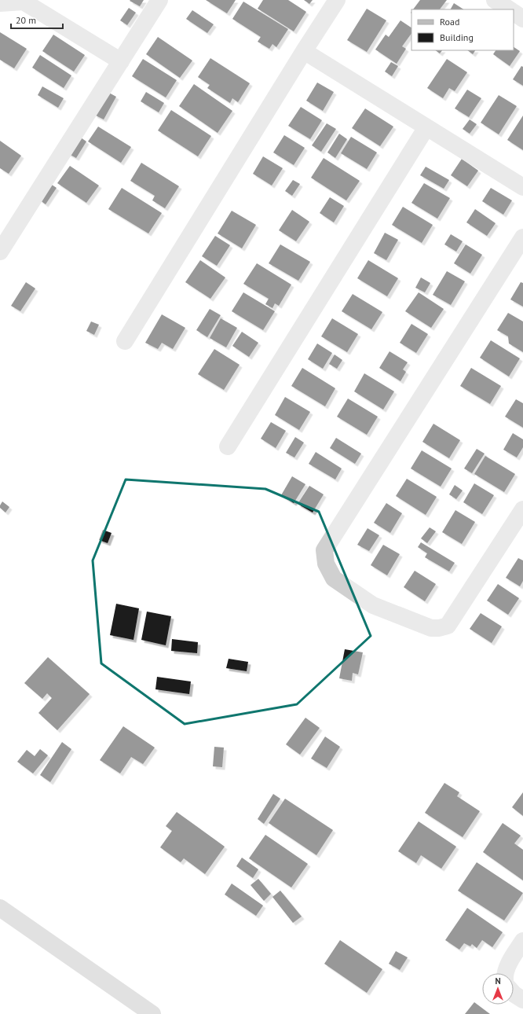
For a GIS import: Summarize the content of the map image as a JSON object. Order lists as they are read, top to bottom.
{
  "legend": ["Road", "Building"],
  "scale_bar": "20 m",
  "north": "top"
}
